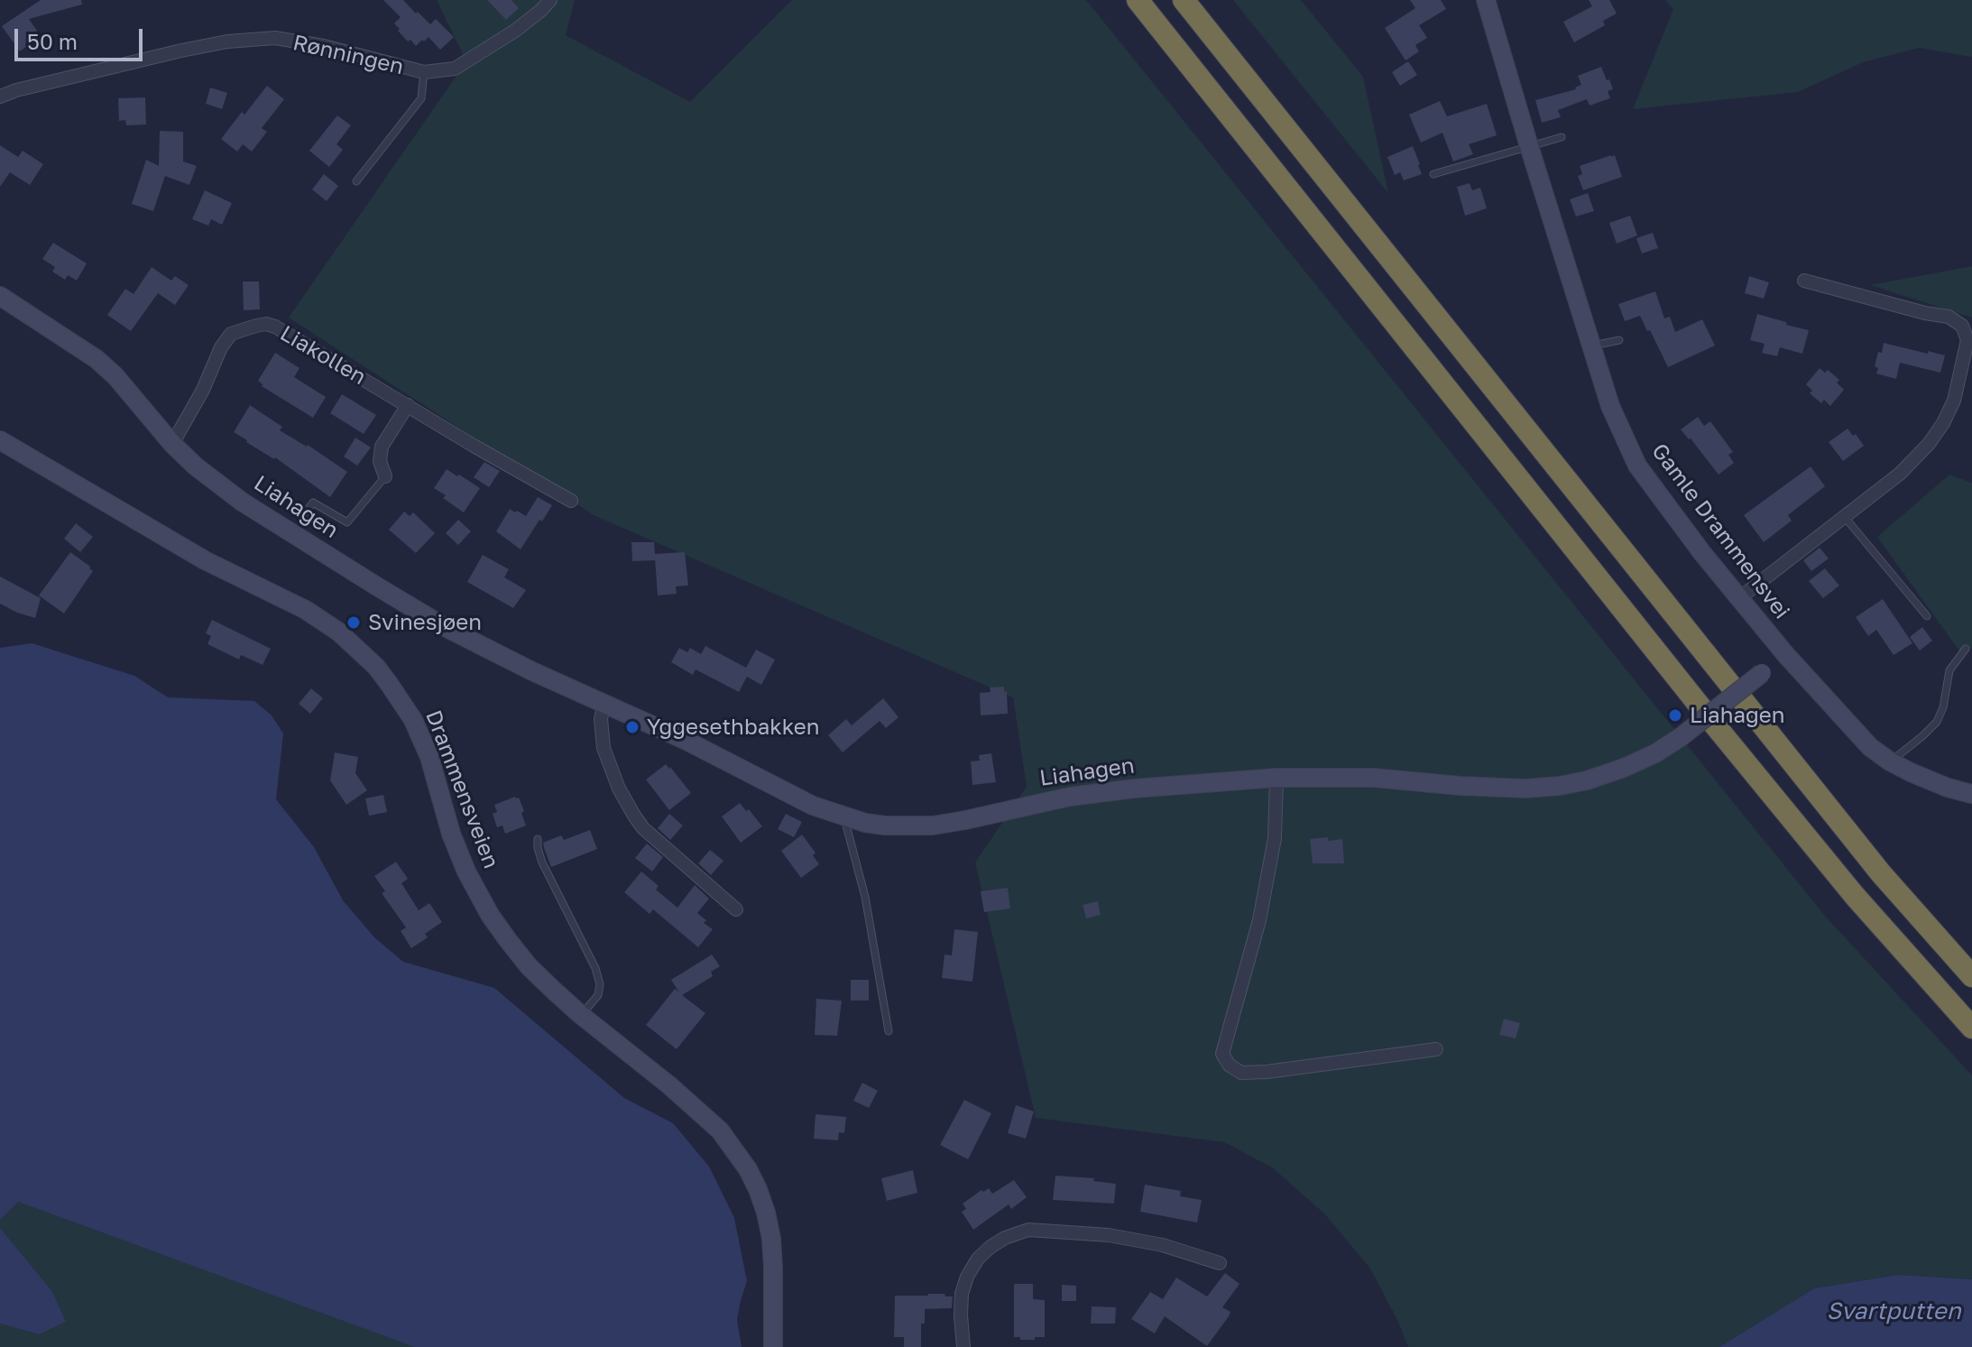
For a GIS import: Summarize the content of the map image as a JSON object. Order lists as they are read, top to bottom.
{
  "streets": {
    "main road": ["Liahagen", "Gamle Drammensvei", "Drammensveien"],
    "street": ["Rønningen", "Liakollen"]
  },
  "crossings": [
    ["Liakollen", "Liahagen"],
    ["Liahagen", "Gamle Drammensvei"]
  ],
  "water": ["Svartputten"],
  "places": ["Svinesjøen", "Liahagen", "Yggesethbakken"],
  "scale_bar": "50 m"
}
